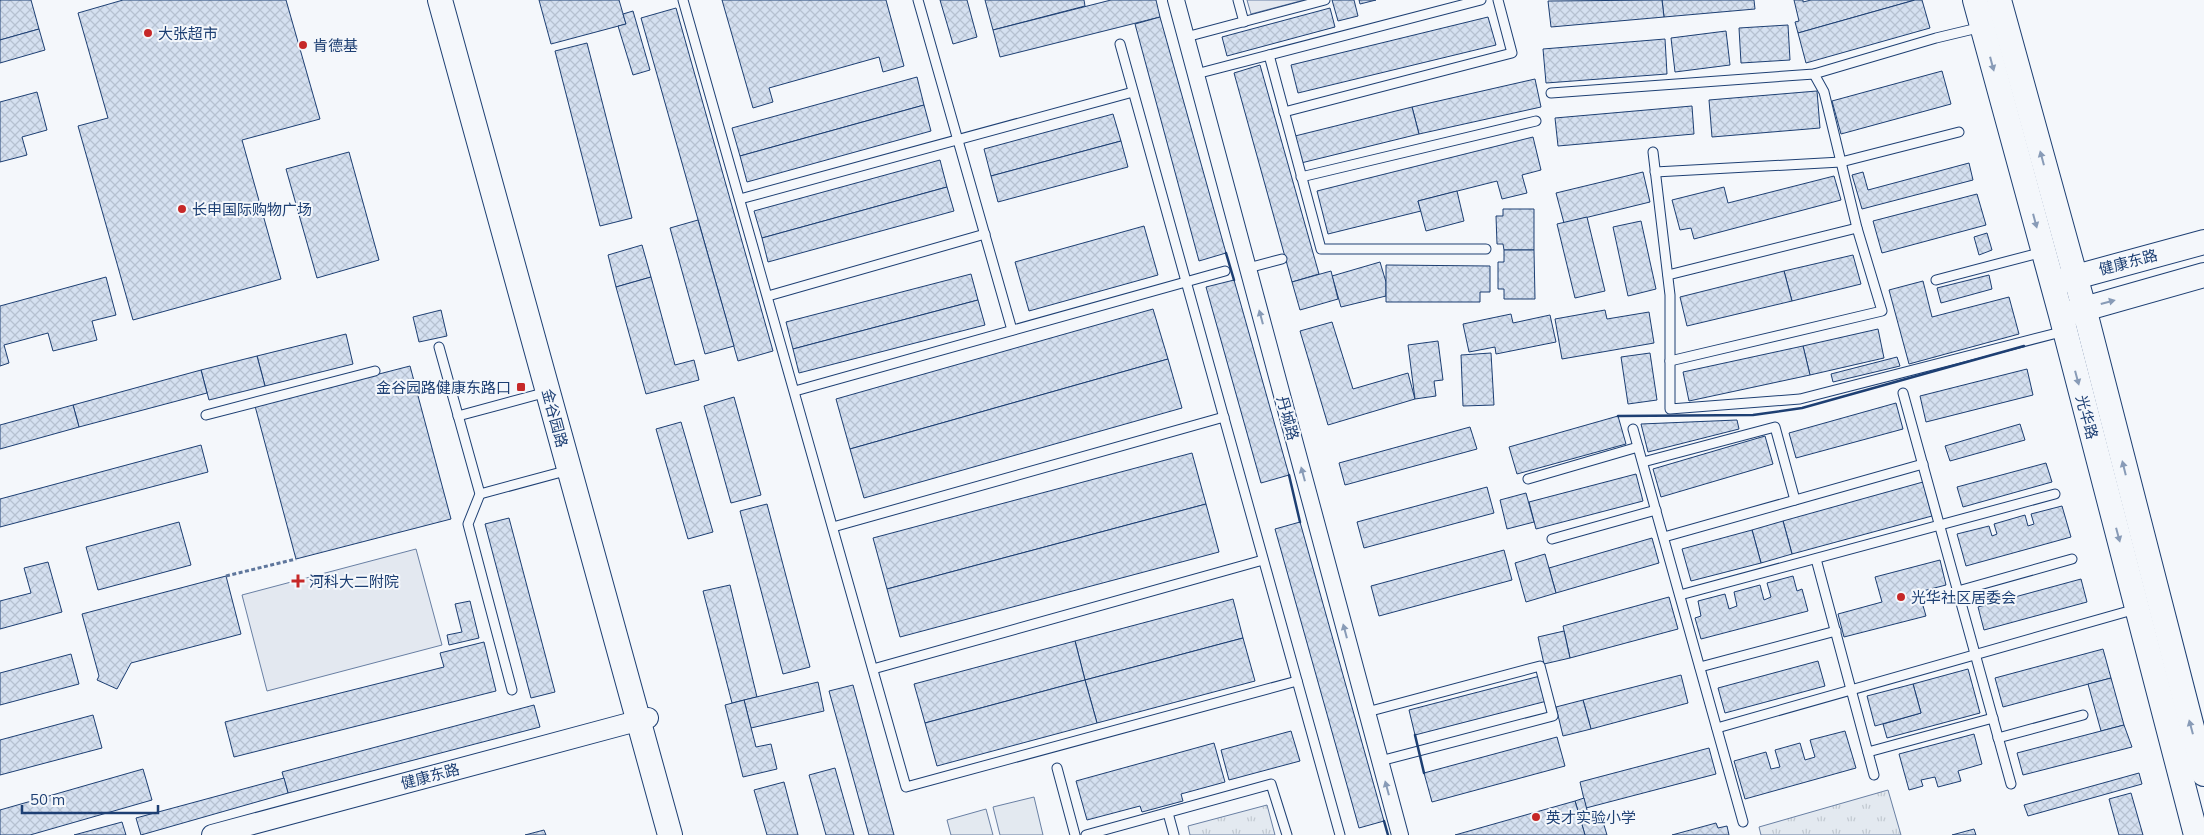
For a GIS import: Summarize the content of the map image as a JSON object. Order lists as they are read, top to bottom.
{
  "streets": {
    "main road": ["健康东路", "光华路", "金谷园路"],
    "street": ["丹城路"]
  },
  "crossings": [
    ["健康东路", "光华路"],
    ["健康东路", "金谷园路"]
  ],
  "one_way": ["丹城路"],
  "places": {
    "other": [
      "大张超市",
      "肯德基",
      "长申国际购物广场",
      "光华社区居委会",
      "英才实验小学"
    ],
    "transit": ["金谷园路健康东路口"],
    "health": ["河科大二附院"]
  },
  "scale_bar": "50 m"
}
